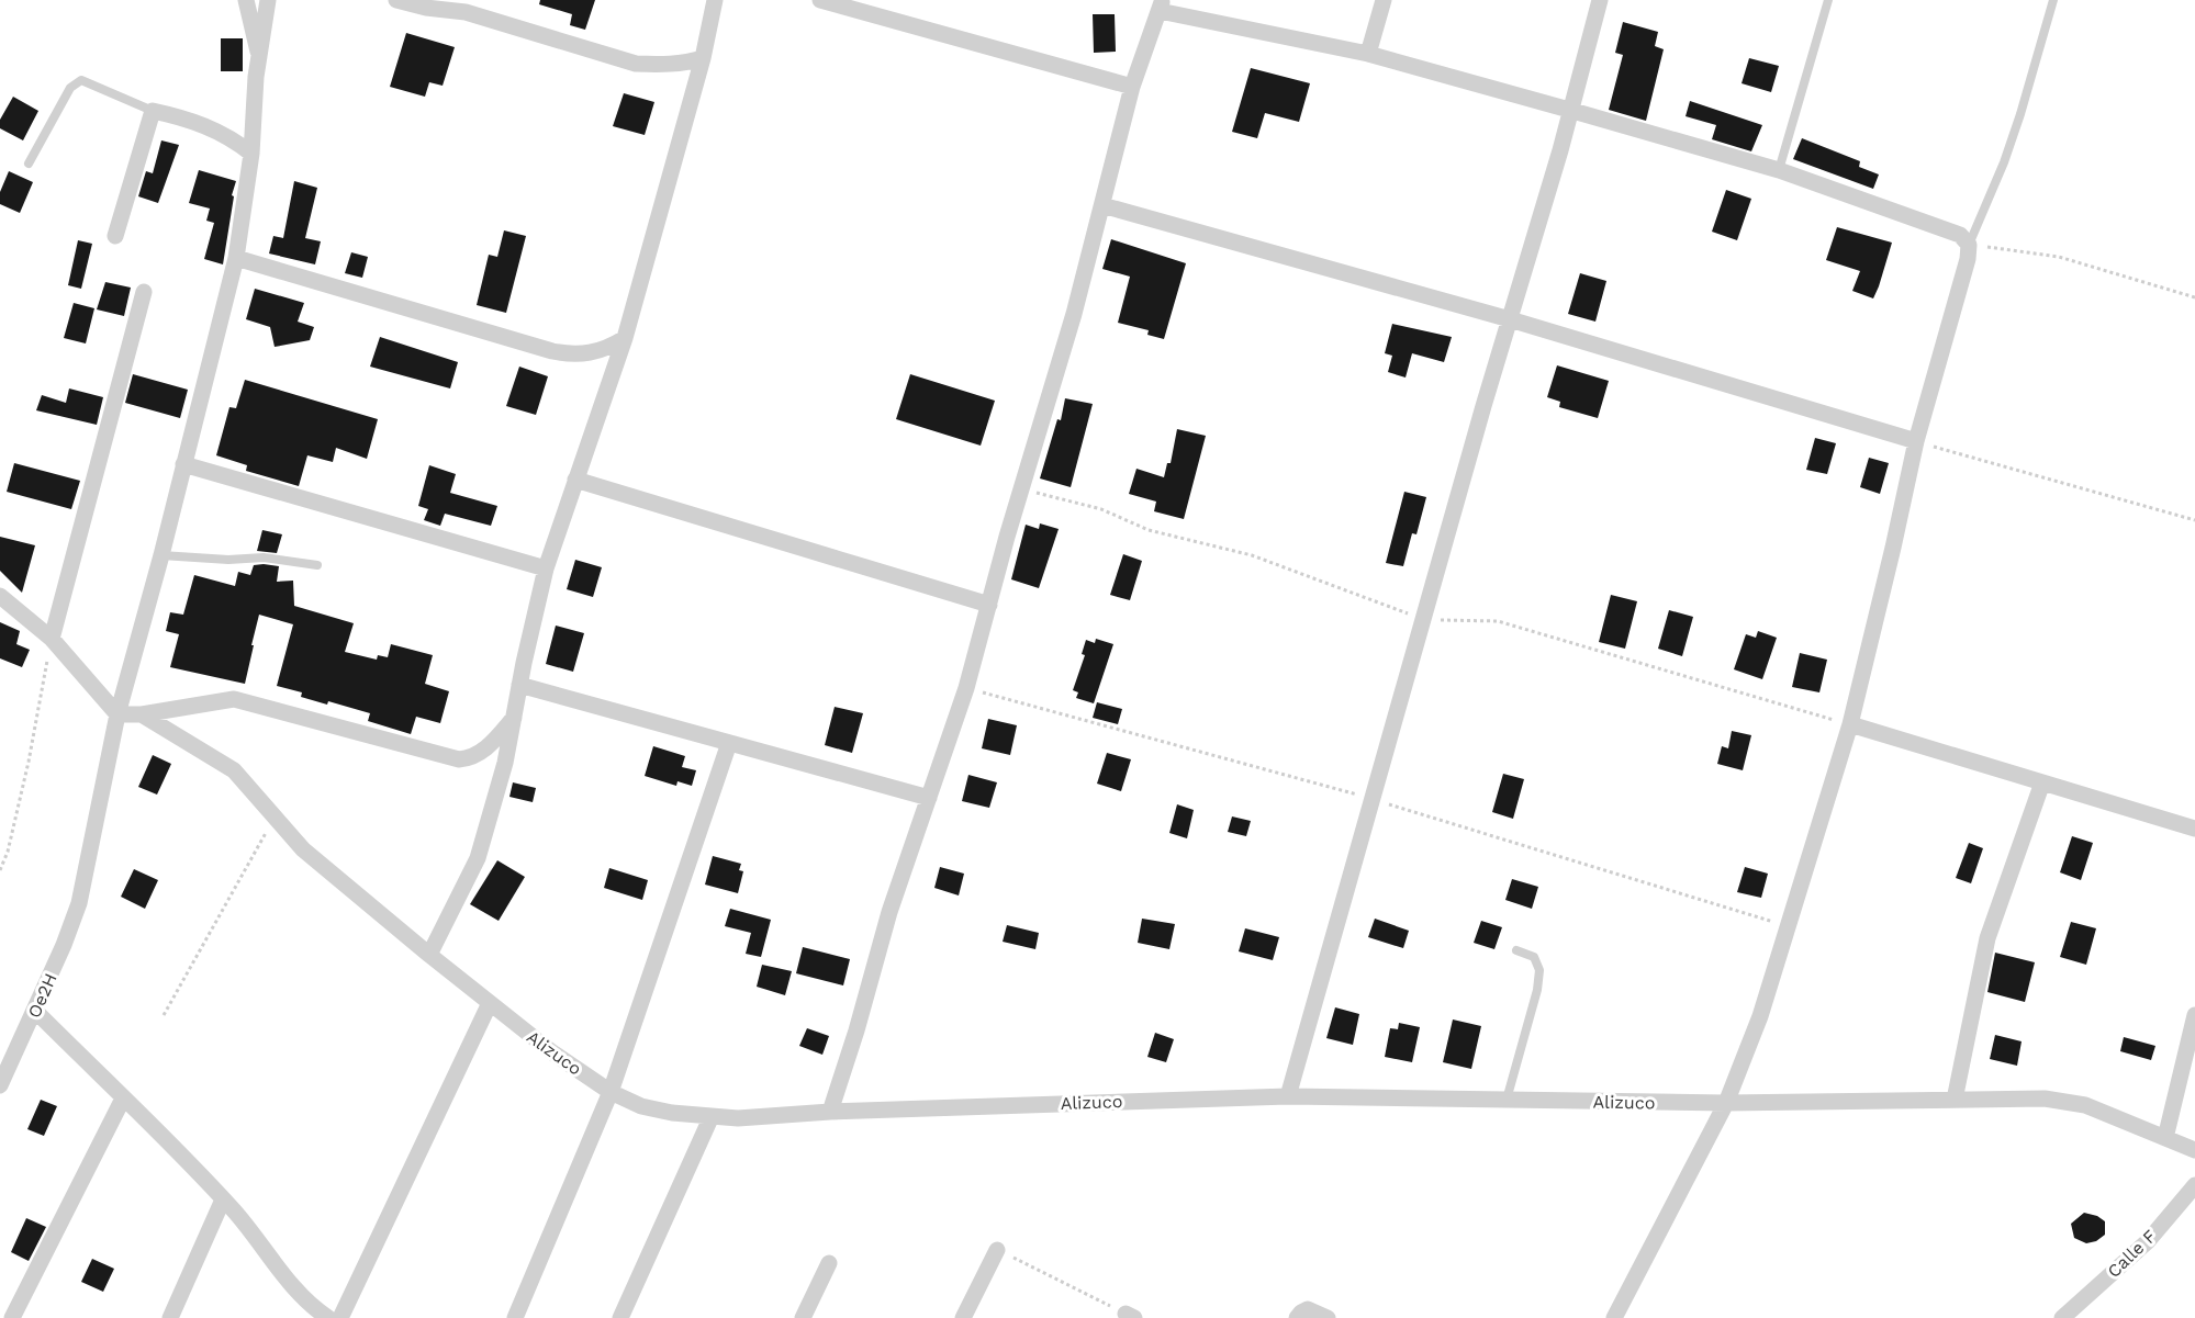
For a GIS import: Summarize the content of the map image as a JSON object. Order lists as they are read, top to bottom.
{
  "streets": {
    "street": ["Oe2H", "Alizuco", "Calle F"]
  }
}
